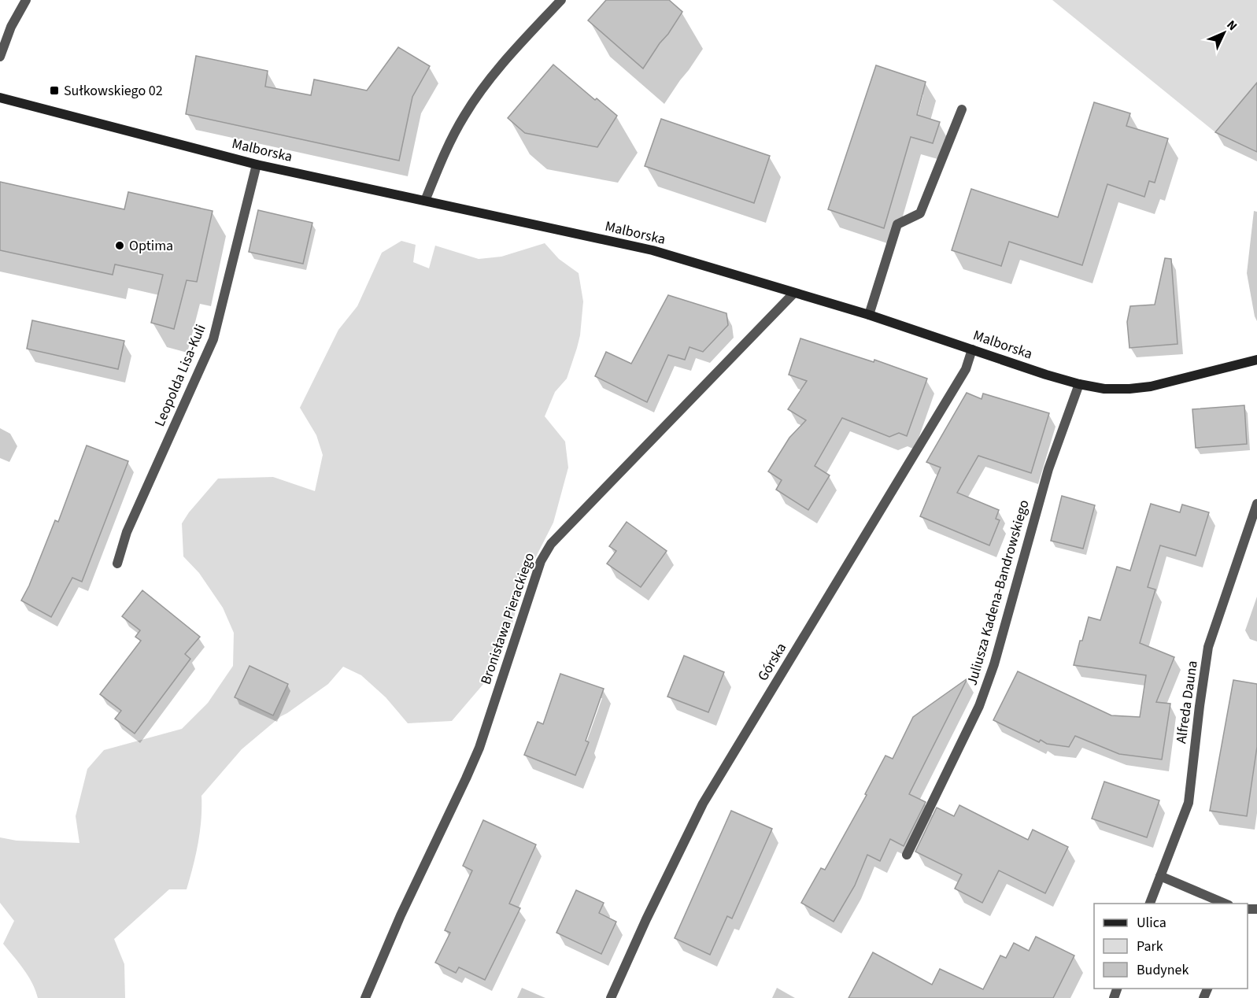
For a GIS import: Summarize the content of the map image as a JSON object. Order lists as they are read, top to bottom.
{
  "streets": {
    "street": [
      "Malborska",
      "Leopolda Lisa-Kuli",
      "Juliusza Kadena-Bandrowskiego",
      "Bronisława Pierackiego",
      "Górska",
      "Alfreda Dauna"
    ]
  },
  "crossings": [
    ["Malborska", "Leopolda Lisa-Kuli"],
    ["Malborska", "Juliusza Kadena-Bandrowskiego"],
    ["Malborska", "Bronisława Pierackiego"],
    ["Malborska", "Górska"]
  ],
  "places": {
    "transit": ["Sułkowskiego 02"],
    "other": ["Optima"]
  },
  "legend": ["Ulica", "Park", "Budynek"],
  "north": "top right"
}
